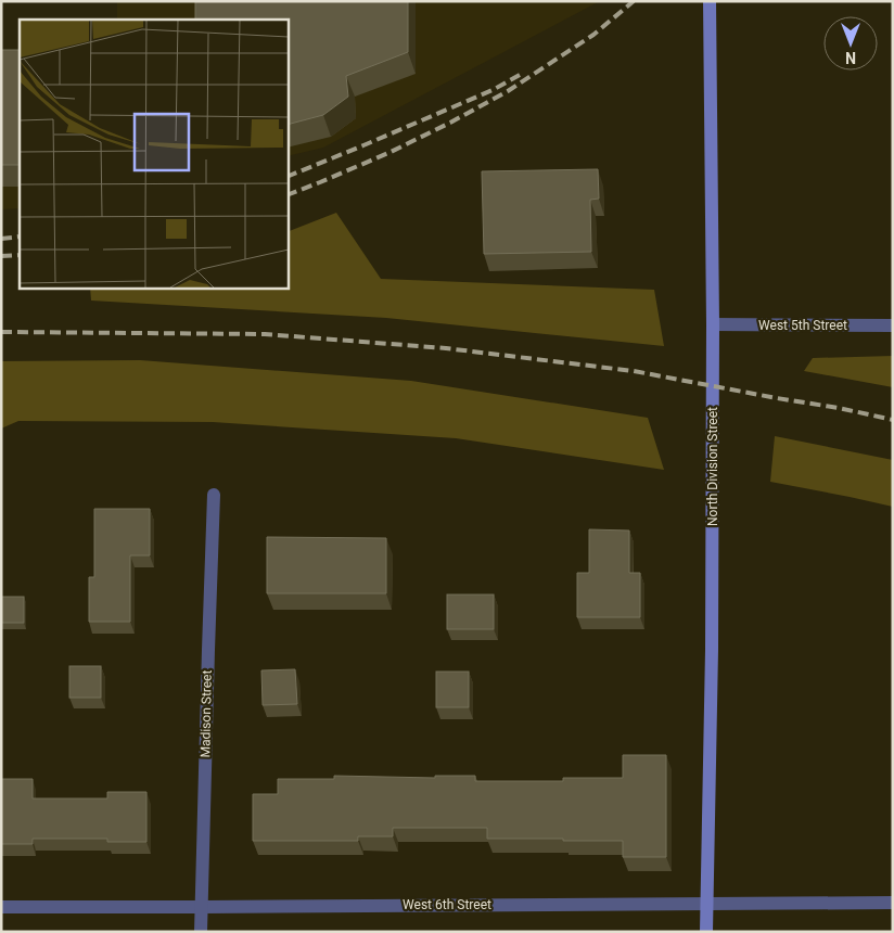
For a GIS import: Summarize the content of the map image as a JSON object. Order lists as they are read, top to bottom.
{
  "streets": {
    "main road": ["North Division Street"],
    "street": ["West 5th Street", "Madison Street", "West 6th Street"]
  },
  "crossings": [
    ["West 5th Street", "North Division Street"],
    ["North Division Street", "West 6th Street"],
    ["Madison Street", "West 6th Street"]
  ],
  "north": "bottom"
}
